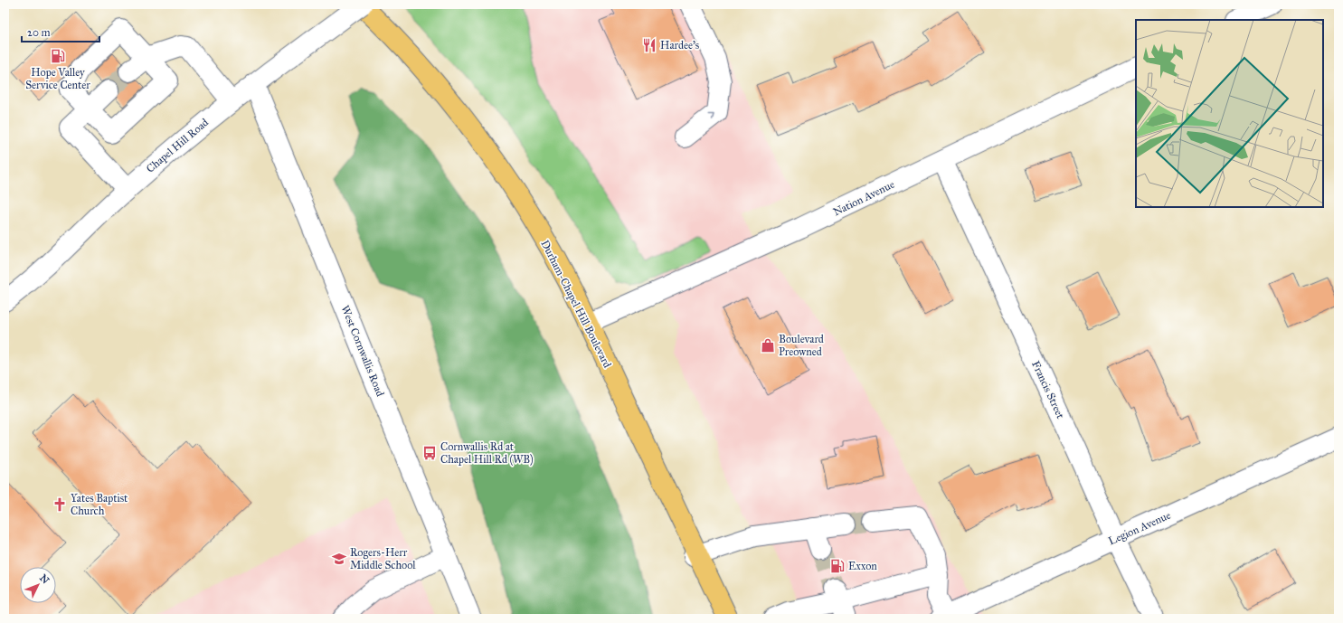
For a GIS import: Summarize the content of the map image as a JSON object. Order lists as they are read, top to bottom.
{
  "streets": {
    "main road": ["Durham-Chapel Hill Boulevard"],
    "street": [
      "Chapel Hill Road",
      "Nation Avenue",
      "West Cornwallis Road",
      "Francis Street",
      "Legion Avenue"
    ]
  },
  "crossings": [
    ["Chapel Hill Road", "Durham-Chapel Hill Boulevard"],
    ["Chapel Hill Road", "West Cornwallis Road"],
    ["Nation Avenue", "Durham-Chapel Hill Boulevard"],
    ["Nation Avenue", "Francis Street"],
    ["Francis Street", "Legion Avenue"]
  ],
  "places": {
    "restaurant": ["Hardee's"],
    "fuel station": ["Hope Valley Service Center", "Exxon"],
    "shop": ["Boulevard Preowned"],
    "bus stop": ["Cornwallis Rd at Chapel Hill Rd (WB)"],
    "church": ["Yates Baptist Church"],
    "school or university": ["Rogers-Herr Middle School"]
  },
  "scale_bar": "20 m",
  "north": "top right"
}
